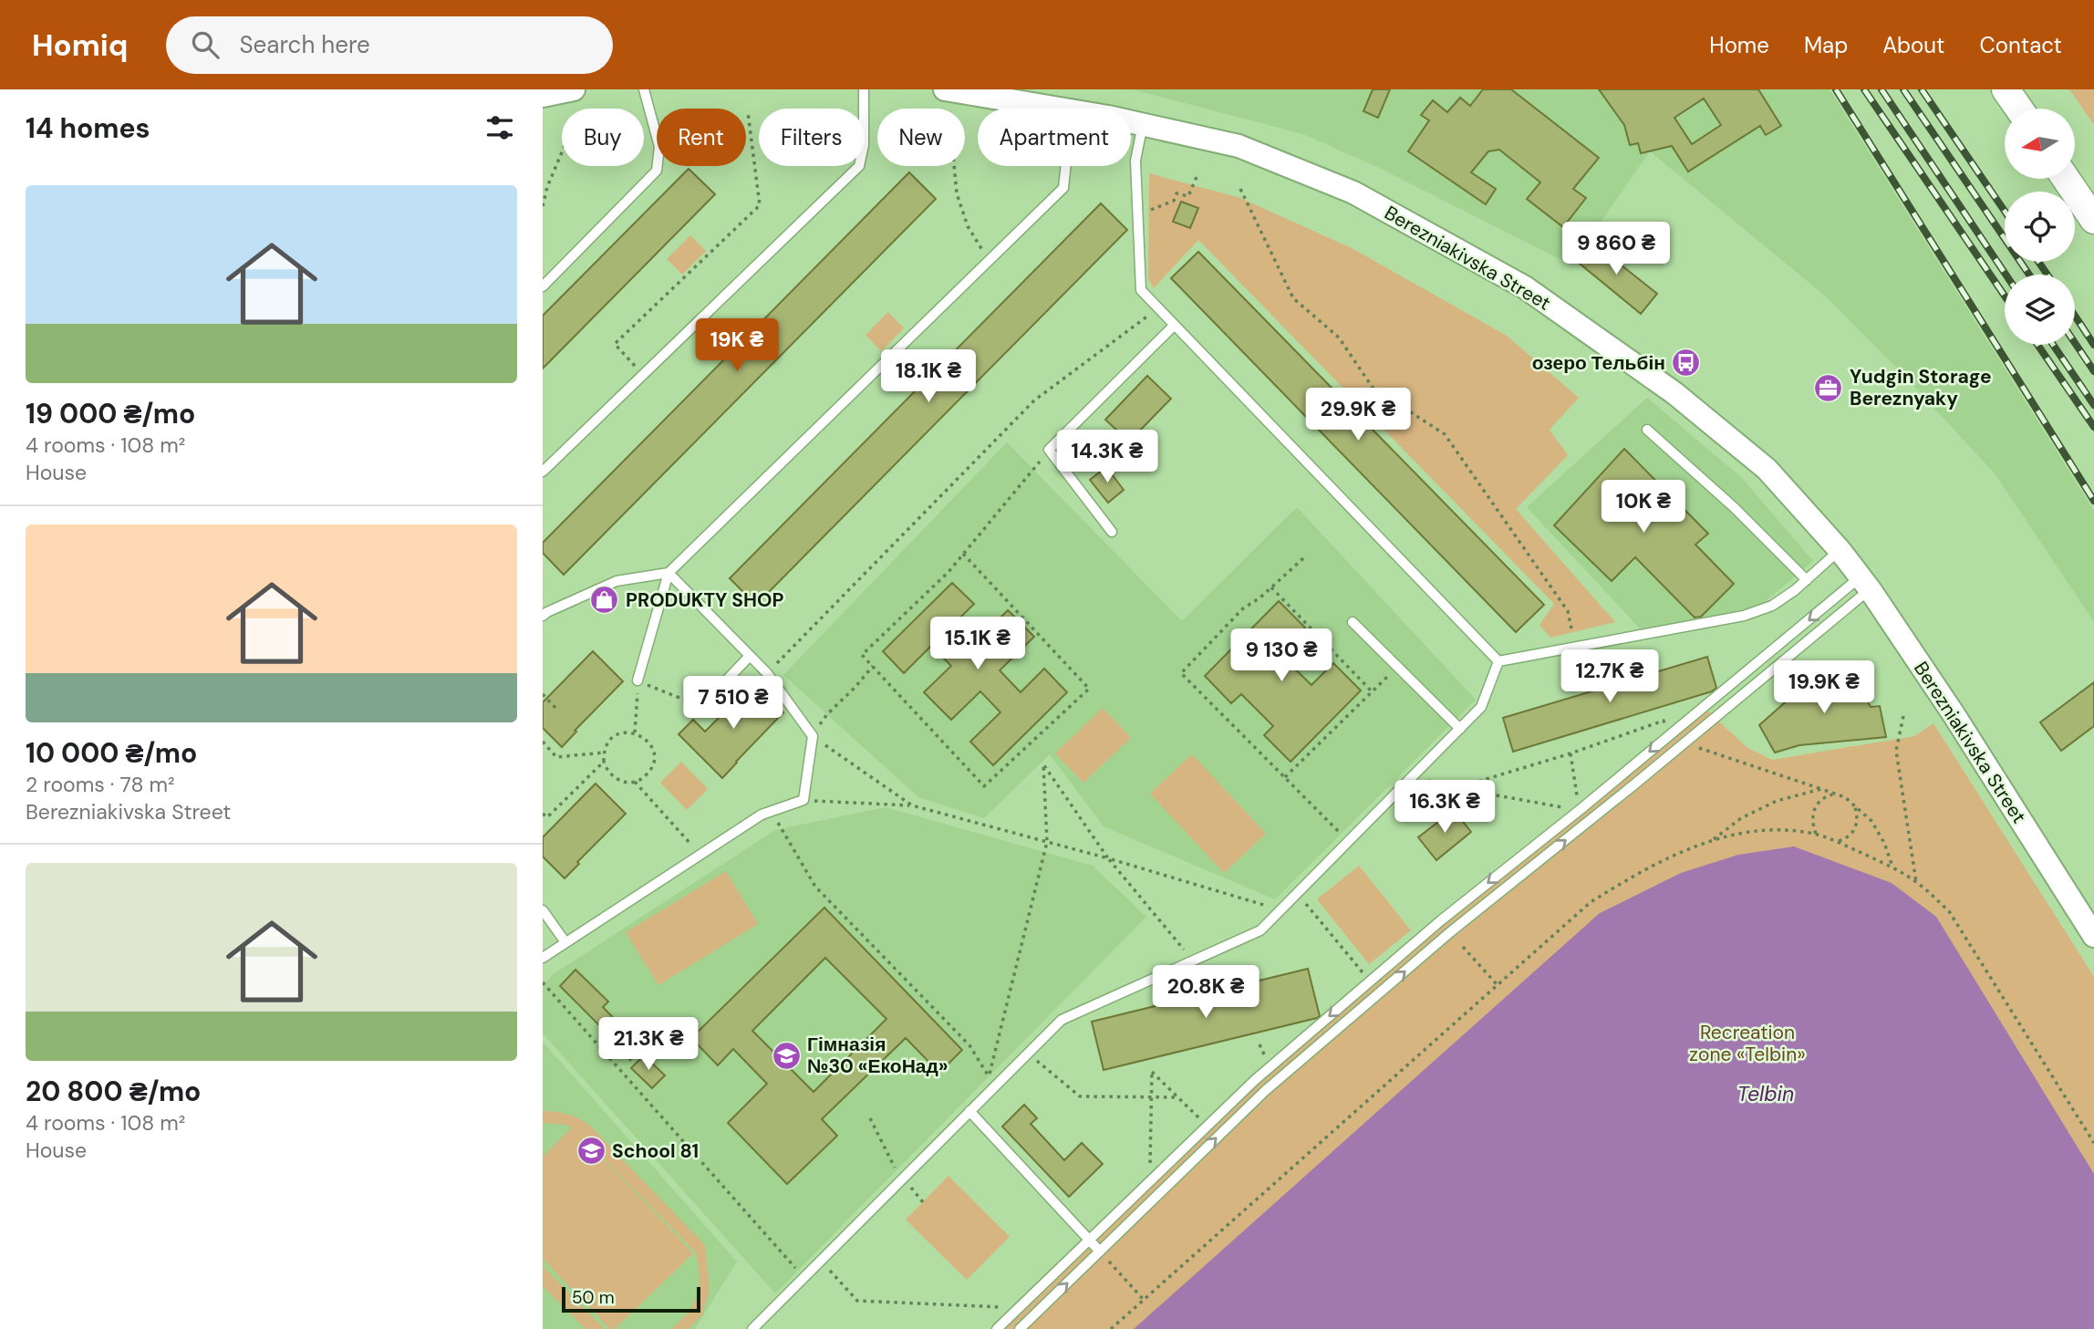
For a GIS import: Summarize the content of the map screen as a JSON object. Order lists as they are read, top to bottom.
{
  "streets": {
    "street": ["Berezniakivska Street"]
  },
  "water": ["Telbin"],
  "parks": ["Recreation zone «Telbin»"],
  "places": {
    "bus stop": ["озеро Тельбін"],
    "office": ["Yudgin Storage Bereznyaky"],
    "shop": ["PRODUKTY SHOP"],
    "school or university": ["Гімназія №30 «ЕкоНад»", "School 81"]
  },
  "scale_bar": "50 m",
  "north": "left",
  "page": {
    "header": "Homiq",
    "search": "Search here",
    "nav": [
      "Home",
      "Map",
      "About",
      "Contact"
    ],
    "heading": "14 homes",
    "chip": [
      "Buy",
      "Rent",
      "Filters",
      "New",
      "Apartment"
    ],
    "list": [
      {
        "name": "19 000 ₴/mo",
        "note": "4 rooms · 108 m² · House"
      },
      {
        "name": "10 000 ₴/mo",
        "note": "2 rooms · 78 m² · Berezniakivska Street"
      },
      {
        "name": "20 800 ₴/mo",
        "note": "4 rooms · 108 m² · House"
      }
    ],
    "price": [
      "9 860 ₴",
      "19K ₴",
      "18.1K ₴",
      "29.9K ₴",
      "14.3K ₴",
      "10K ₴",
      "15.1K ₴",
      "9 130 ₴",
      "12.7K ₴",
      "19.9K ₴",
      "7 510 ₴",
      "16.3K ₴",
      "20.8K ₴",
      "21.3K ₴"
    ],
    "scale": "50 m"
  }
}
